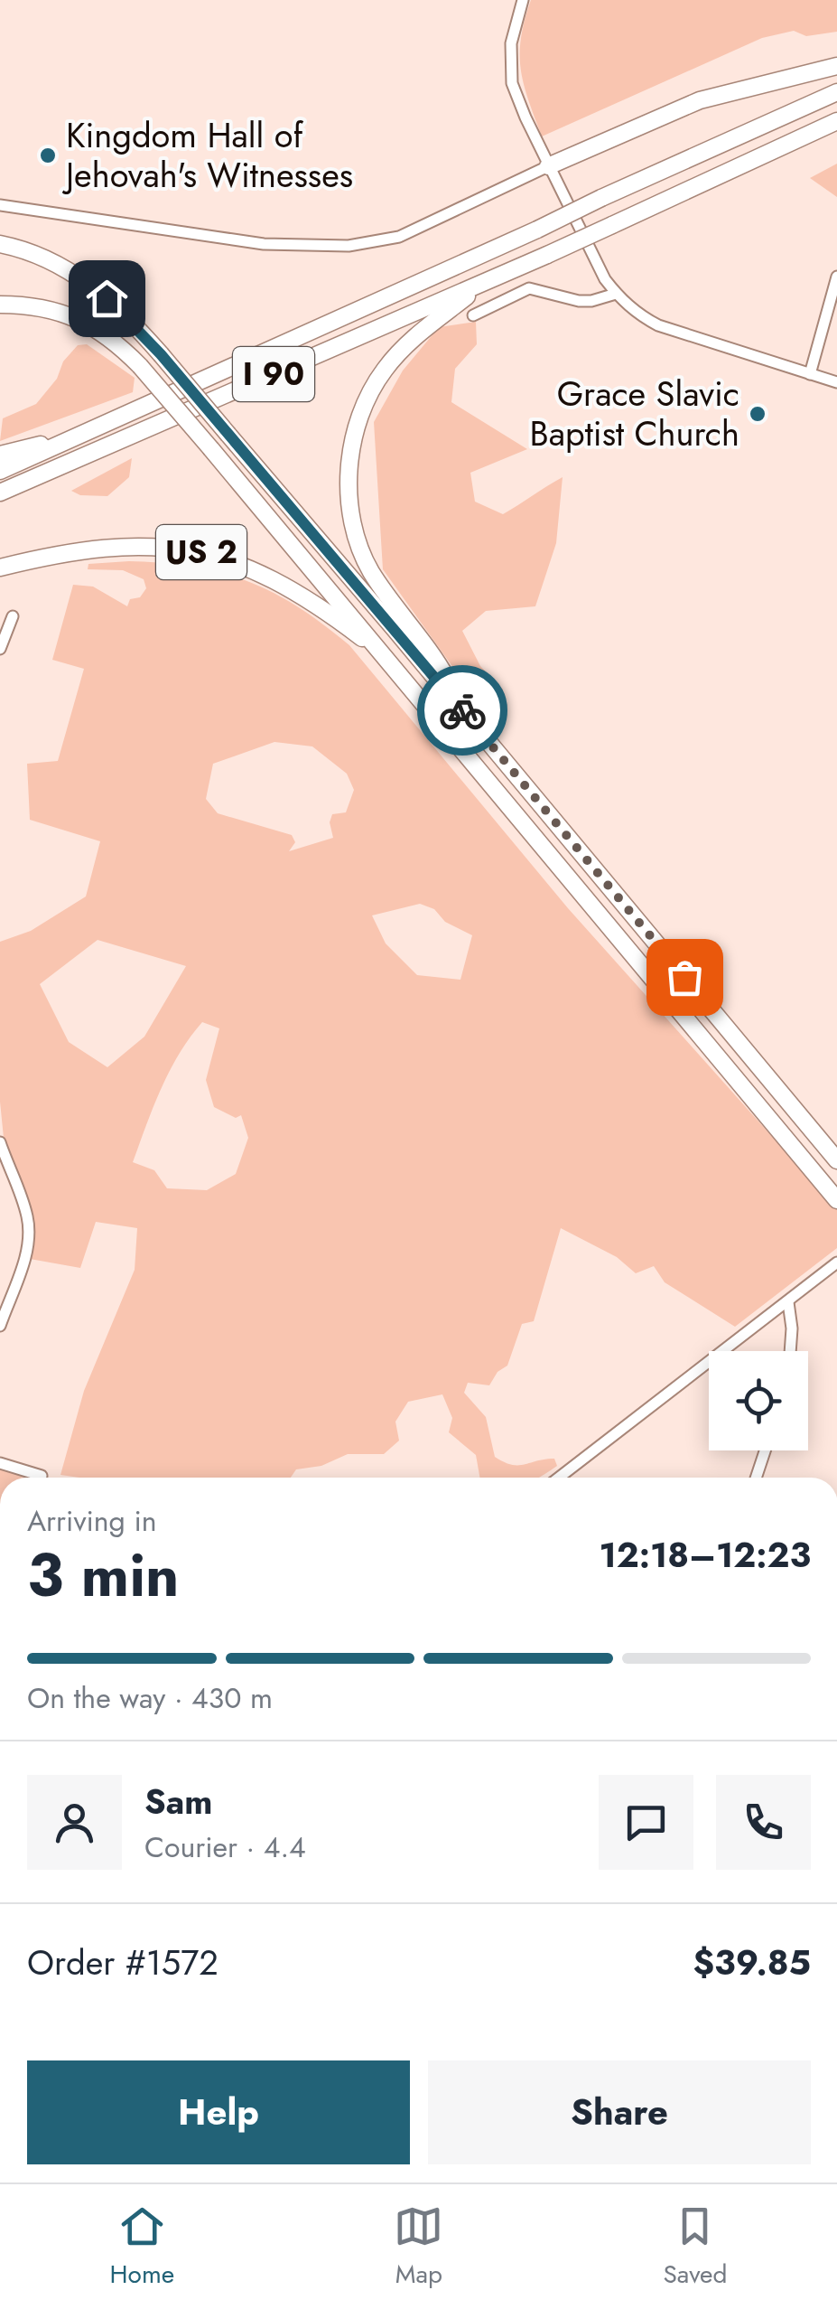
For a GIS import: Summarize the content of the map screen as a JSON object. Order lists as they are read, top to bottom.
{
  "streets": {
    "highway": ["I 90", "US 2"]
  },
  "places": ["Kingdom Hall of Jehovah's Witnesses", "Grace Slavic Baptist Church"],
  "page": {
    "heading": ["3 min", "Arriving in", "12:18–12:23"],
    "panel": [
      "Sam",
      "Courier · 4.4",
      "Order #1572",
      "$39.85"
    ],
    "bar": "On the way · 430 m",
    "buttons": ["Help", "Share"],
    "tabs": ["Home", "Map", "Saved"]
  }
}
